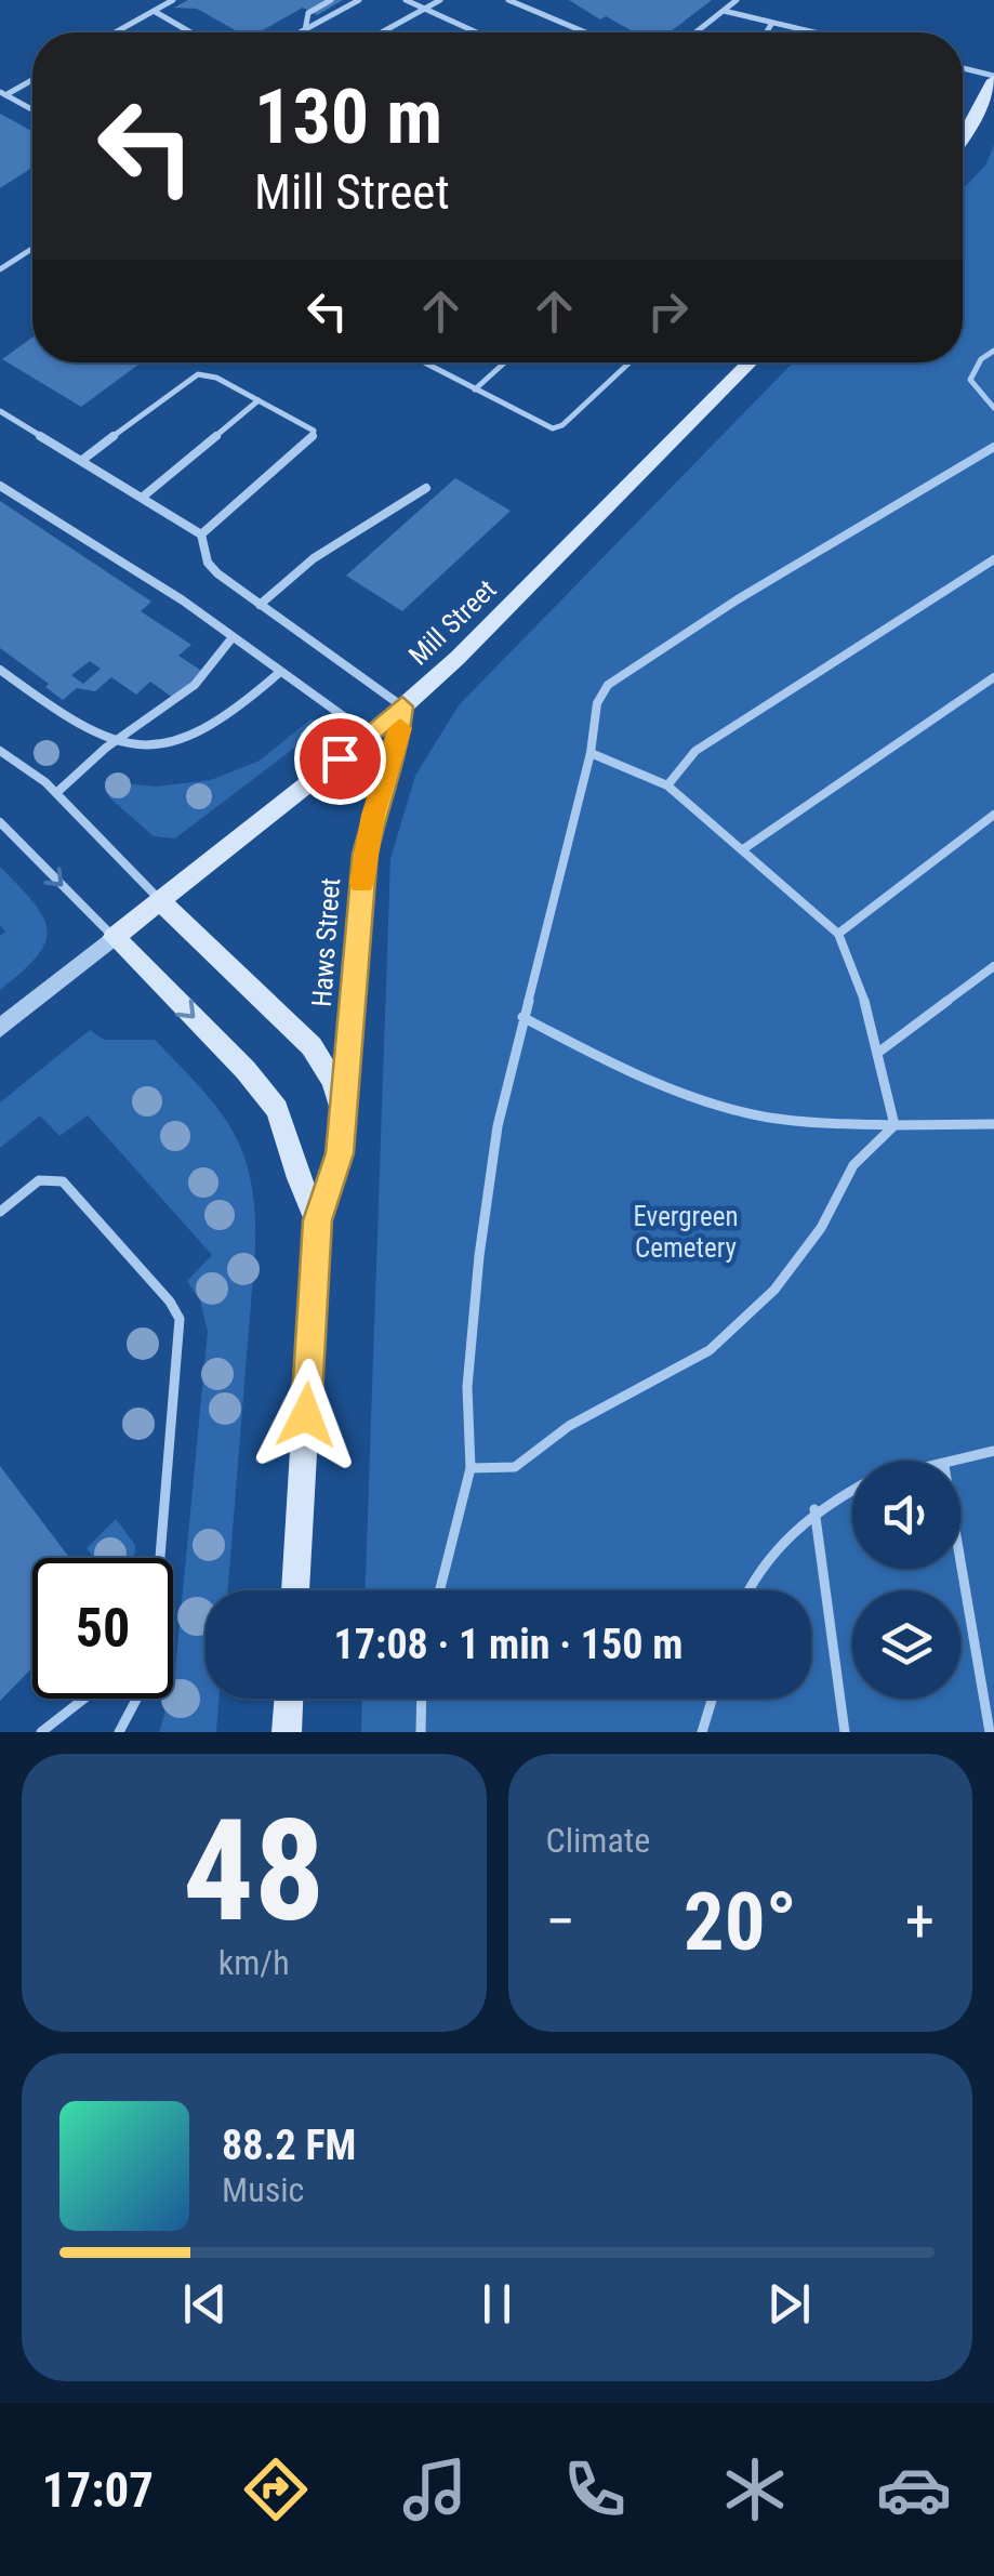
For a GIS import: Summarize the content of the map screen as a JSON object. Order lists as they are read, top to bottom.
{
  "streets": {
    "main road": ["Mill Street", "Haws Street"]
  },
  "crossings": [
    ["Mill Street", "Haws Street"]
  ],
  "parks": ["Evergreen Cemetery"],
  "page": {
    "turn": ["130 m", "Mill Street"],
    "limit": "50",
    "trip": "17:08 · 1 min · 150 m",
    "tile": [
      ["48", "km/h"],
      "Climate"
    ],
    "heat": ["−", "20°", "+"],
    "song": ["88.2 FM", "Music"],
    "tabs": "17:07"
  }
}
